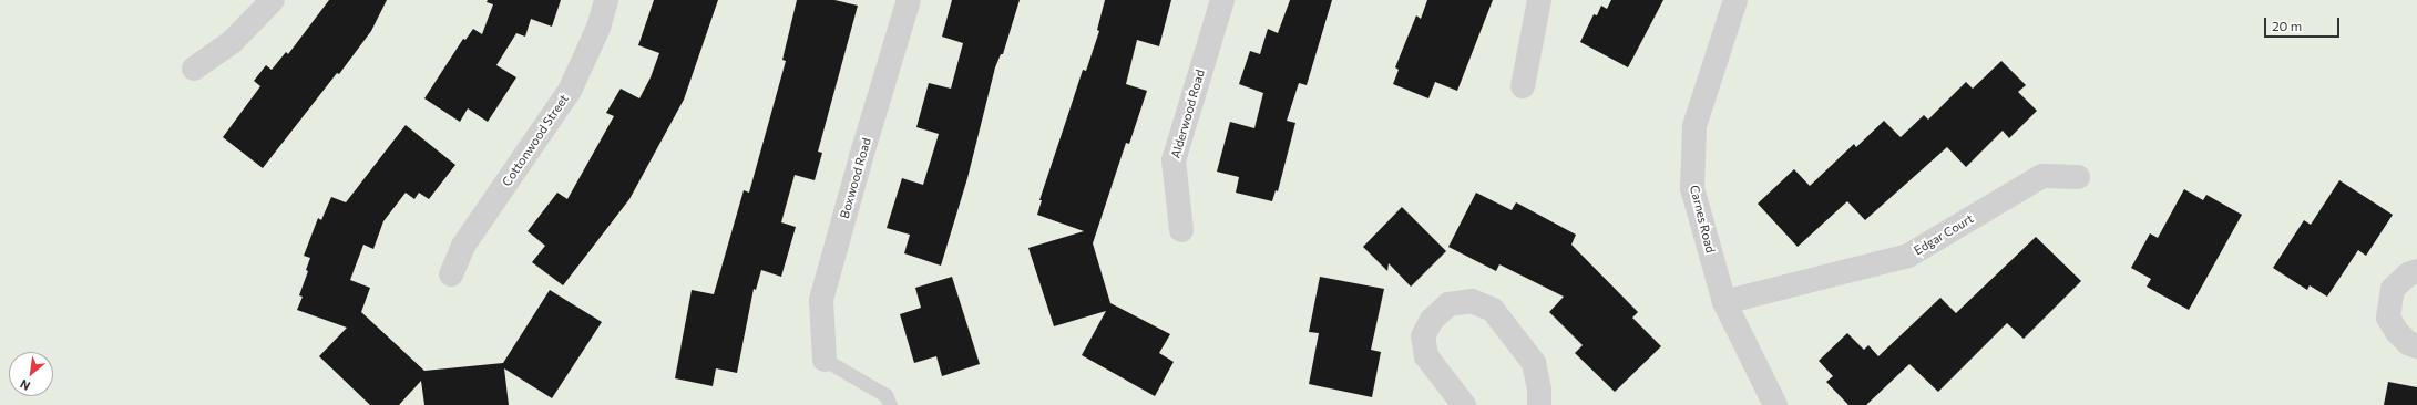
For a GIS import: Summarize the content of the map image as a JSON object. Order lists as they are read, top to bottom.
{
  "streets": {
    "street": [
      "Alderwood Road",
      "Cottonwood Street",
      "Boxwood Road",
      "Carnes Road",
      "Edgar Court"
    ]
  },
  "crossings": [
    ["Carnes Road", "Edgar Court"]
  ],
  "scale_bar": "20 m",
  "north": "bottom left"
}
